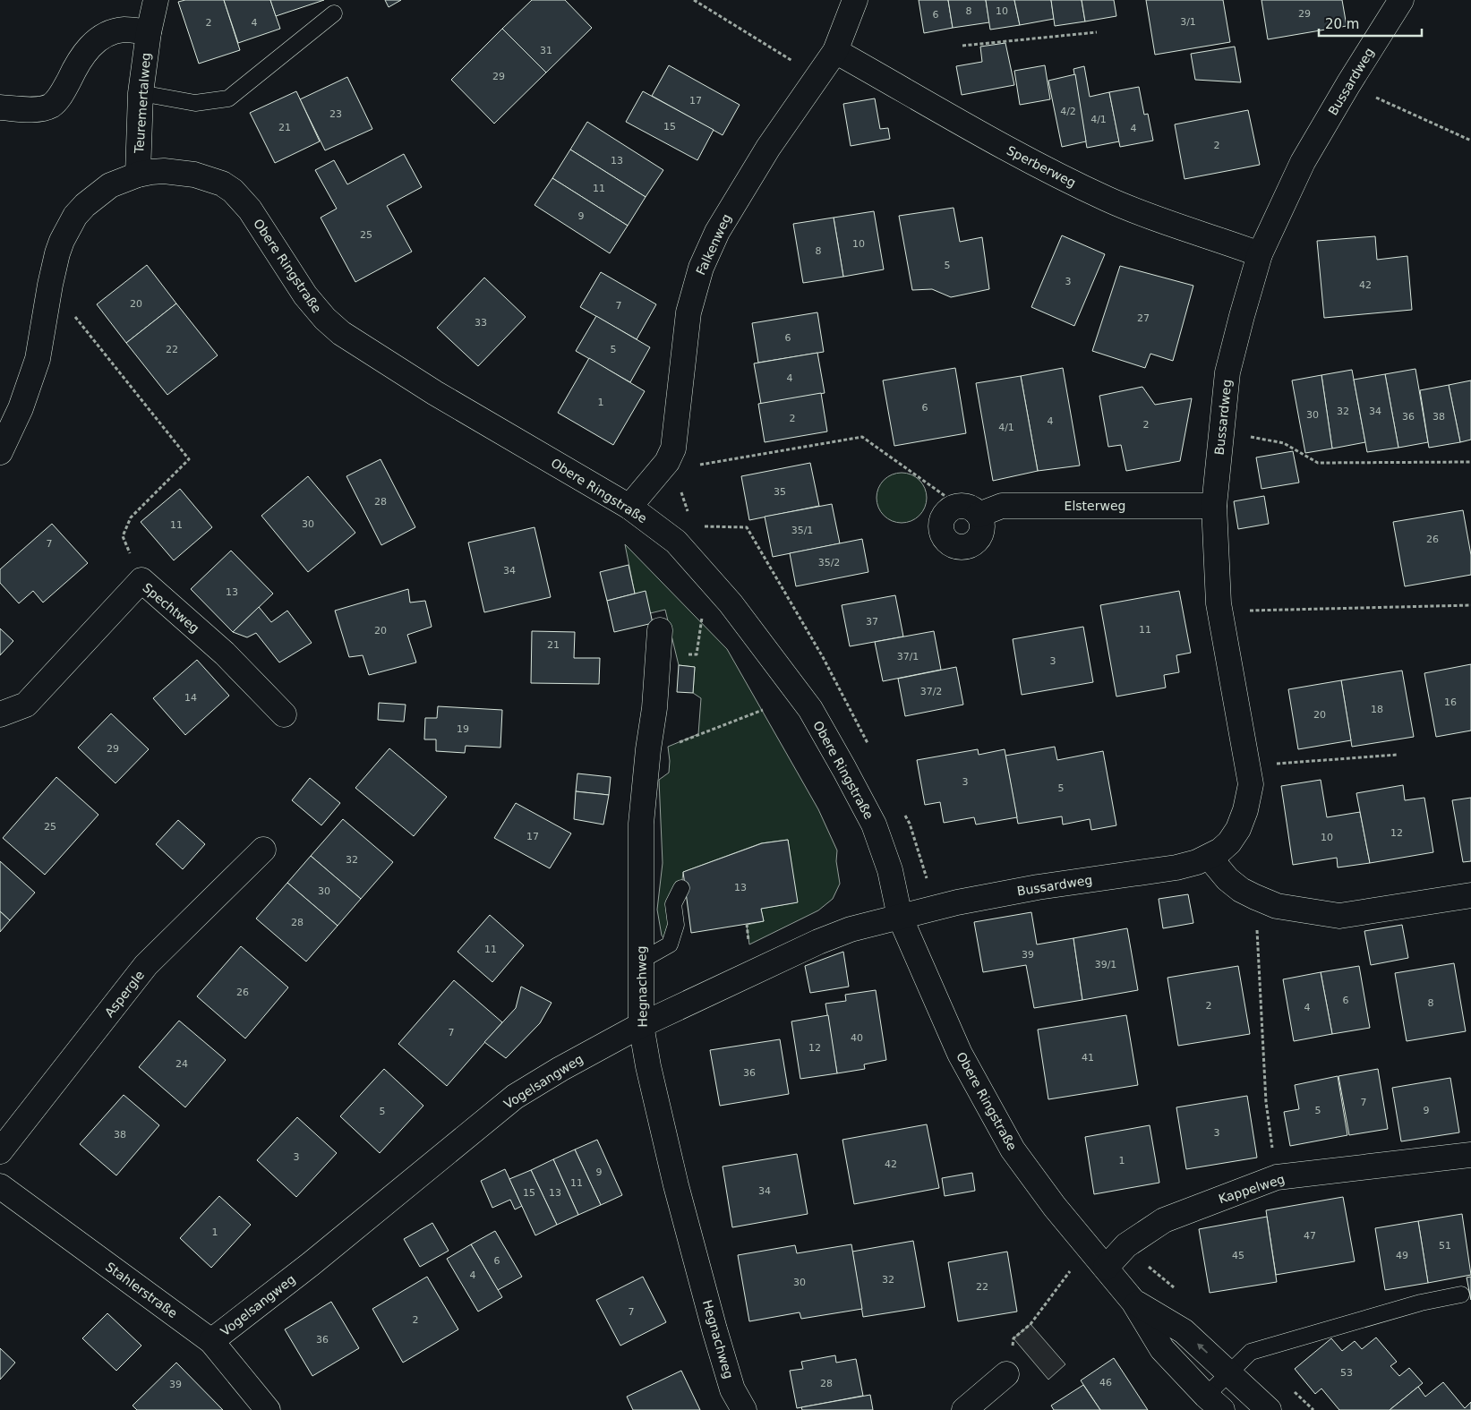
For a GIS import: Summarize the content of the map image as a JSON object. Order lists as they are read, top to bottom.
{
  "streets": {
    "street": [
      "Bussardweg",
      "Teuremertalweg",
      "Sperberweg",
      "Falkenweg",
      "Obere Ringstraße",
      "Elsterweg",
      "Spechtweg",
      "Hegnachweg",
      "Aspergle",
      "Vogelsangweg",
      "Kappelweg",
      "Stahlerstraße"
    ]
  },
  "crossings": [
    ["Bussardweg", "Sperberweg"],
    ["Bussardweg", "Obere Ringstraße"],
    ["Bussardweg", "Elsterweg"],
    ["Bussardweg", "Vogelsangweg"],
    ["Teuremertalweg", "Obere Ringstraße"],
    ["Sperberweg", "Falkenweg"],
    ["Falkenweg", "Obere Ringstraße"],
    ["Obere Ringstraße", "Vogelsangweg"],
    ["Obere Ringstraße", "Kappelweg"],
    ["Hegnachweg", "Vogelsangweg"],
    ["Vogelsangweg", "Stahlerstraße"]
  ],
  "house_numbers": [
    "8",
    "10",
    "29",
    "6",
    "3/1",
    "2",
    "4",
    "31",
    "29",
    "17",
    "4/2",
    "23",
    "4/1",
    "15",
    "21",
    "4",
    "2",
    "13",
    "11",
    "9",
    "25",
    "10",
    "8",
    "5",
    "3",
    "42",
    "20",
    "7",
    "27",
    "33",
    "6",
    "22",
    "5",
    "4",
    "1",
    "6",
    "32",
    "34",
    "30",
    "36",
    "38",
    "2",
    "4",
    "2",
    "4/1",
    "35",
    "28",
    "30",
    "11",
    "35/1",
    "26",
    "7",
    "35/2",
    "34",
    "13",
    "37",
    "11",
    "20",
    "21",
    "37/1",
    "3",
    "37/2",
    "14",
    "16",
    "18",
    "20",
    "19",
    "29",
    "3",
    "5",
    "25",
    "12",
    "17",
    "10",
    "32",
    "13",
    "30",
    "28",
    "11",
    "39",
    "39/1",
    "26",
    "6",
    "8",
    "2",
    "4",
    "7",
    "40",
    "12",
    "41",
    "24",
    "36",
    "7",
    "5",
    "9",
    "5",
    "3",
    "38",
    "3",
    "1",
    "42",
    "9",
    "11",
    "34",
    "15",
    "13",
    "1",
    "47",
    "51",
    "45",
    "49",
    "6",
    "4",
    "32",
    "30",
    "22",
    "7",
    "2",
    "36",
    "53",
    "46",
    "28",
    "39"
  ],
  "scale_bar": "20 m"
}
